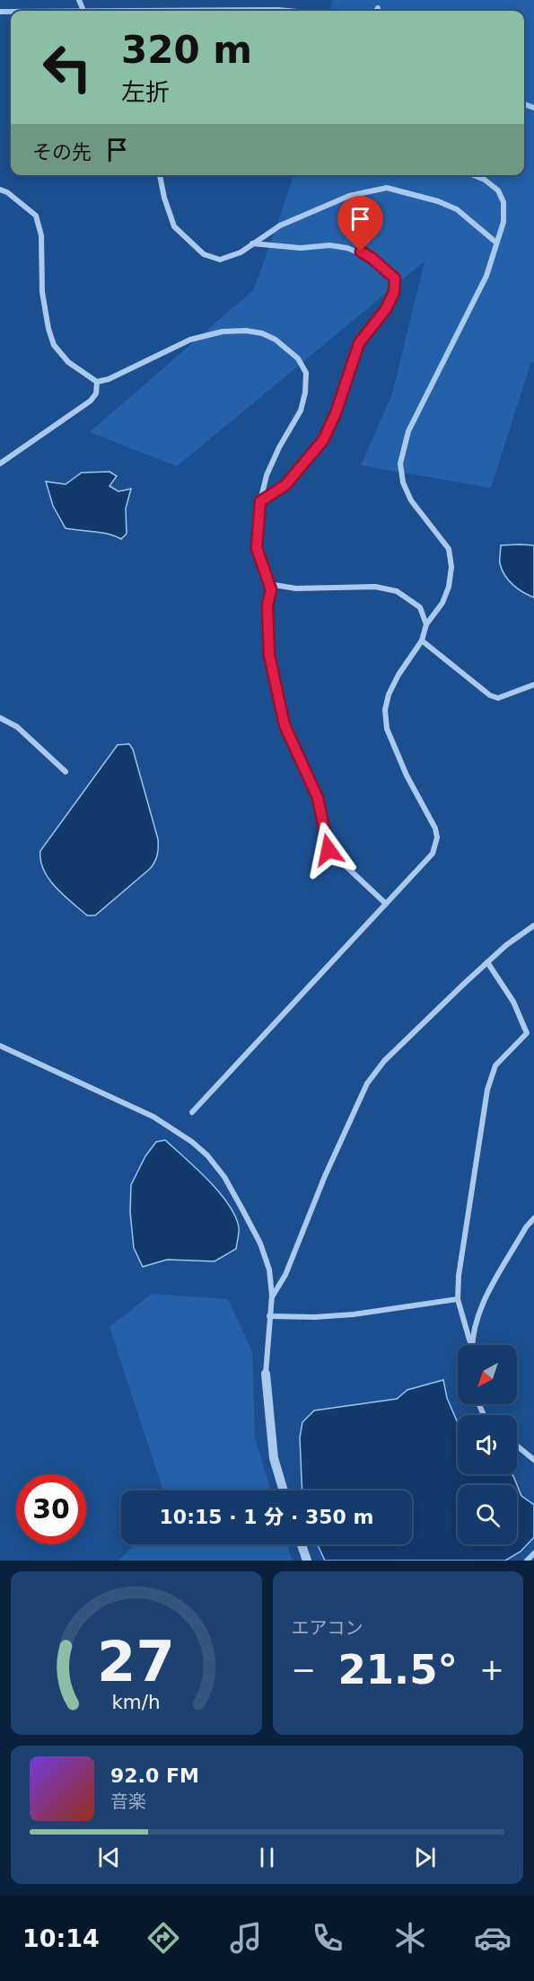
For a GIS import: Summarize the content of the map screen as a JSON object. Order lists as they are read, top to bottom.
{
  "north": "bottom left",
  "page": {
    "turn": ["320 m", "左折"],
    "then": "その先",
    "limit": "30",
    "trip": "10:15 · 1 分 · 350 m",
    "tile": "エアコン",
    "heat": ["−", "21.5°", "+"],
    "song": ["92.0 FM", "音楽"],
    "tabs": "10:14",
    "gauge": ["27", "km/h"]
  }
}
